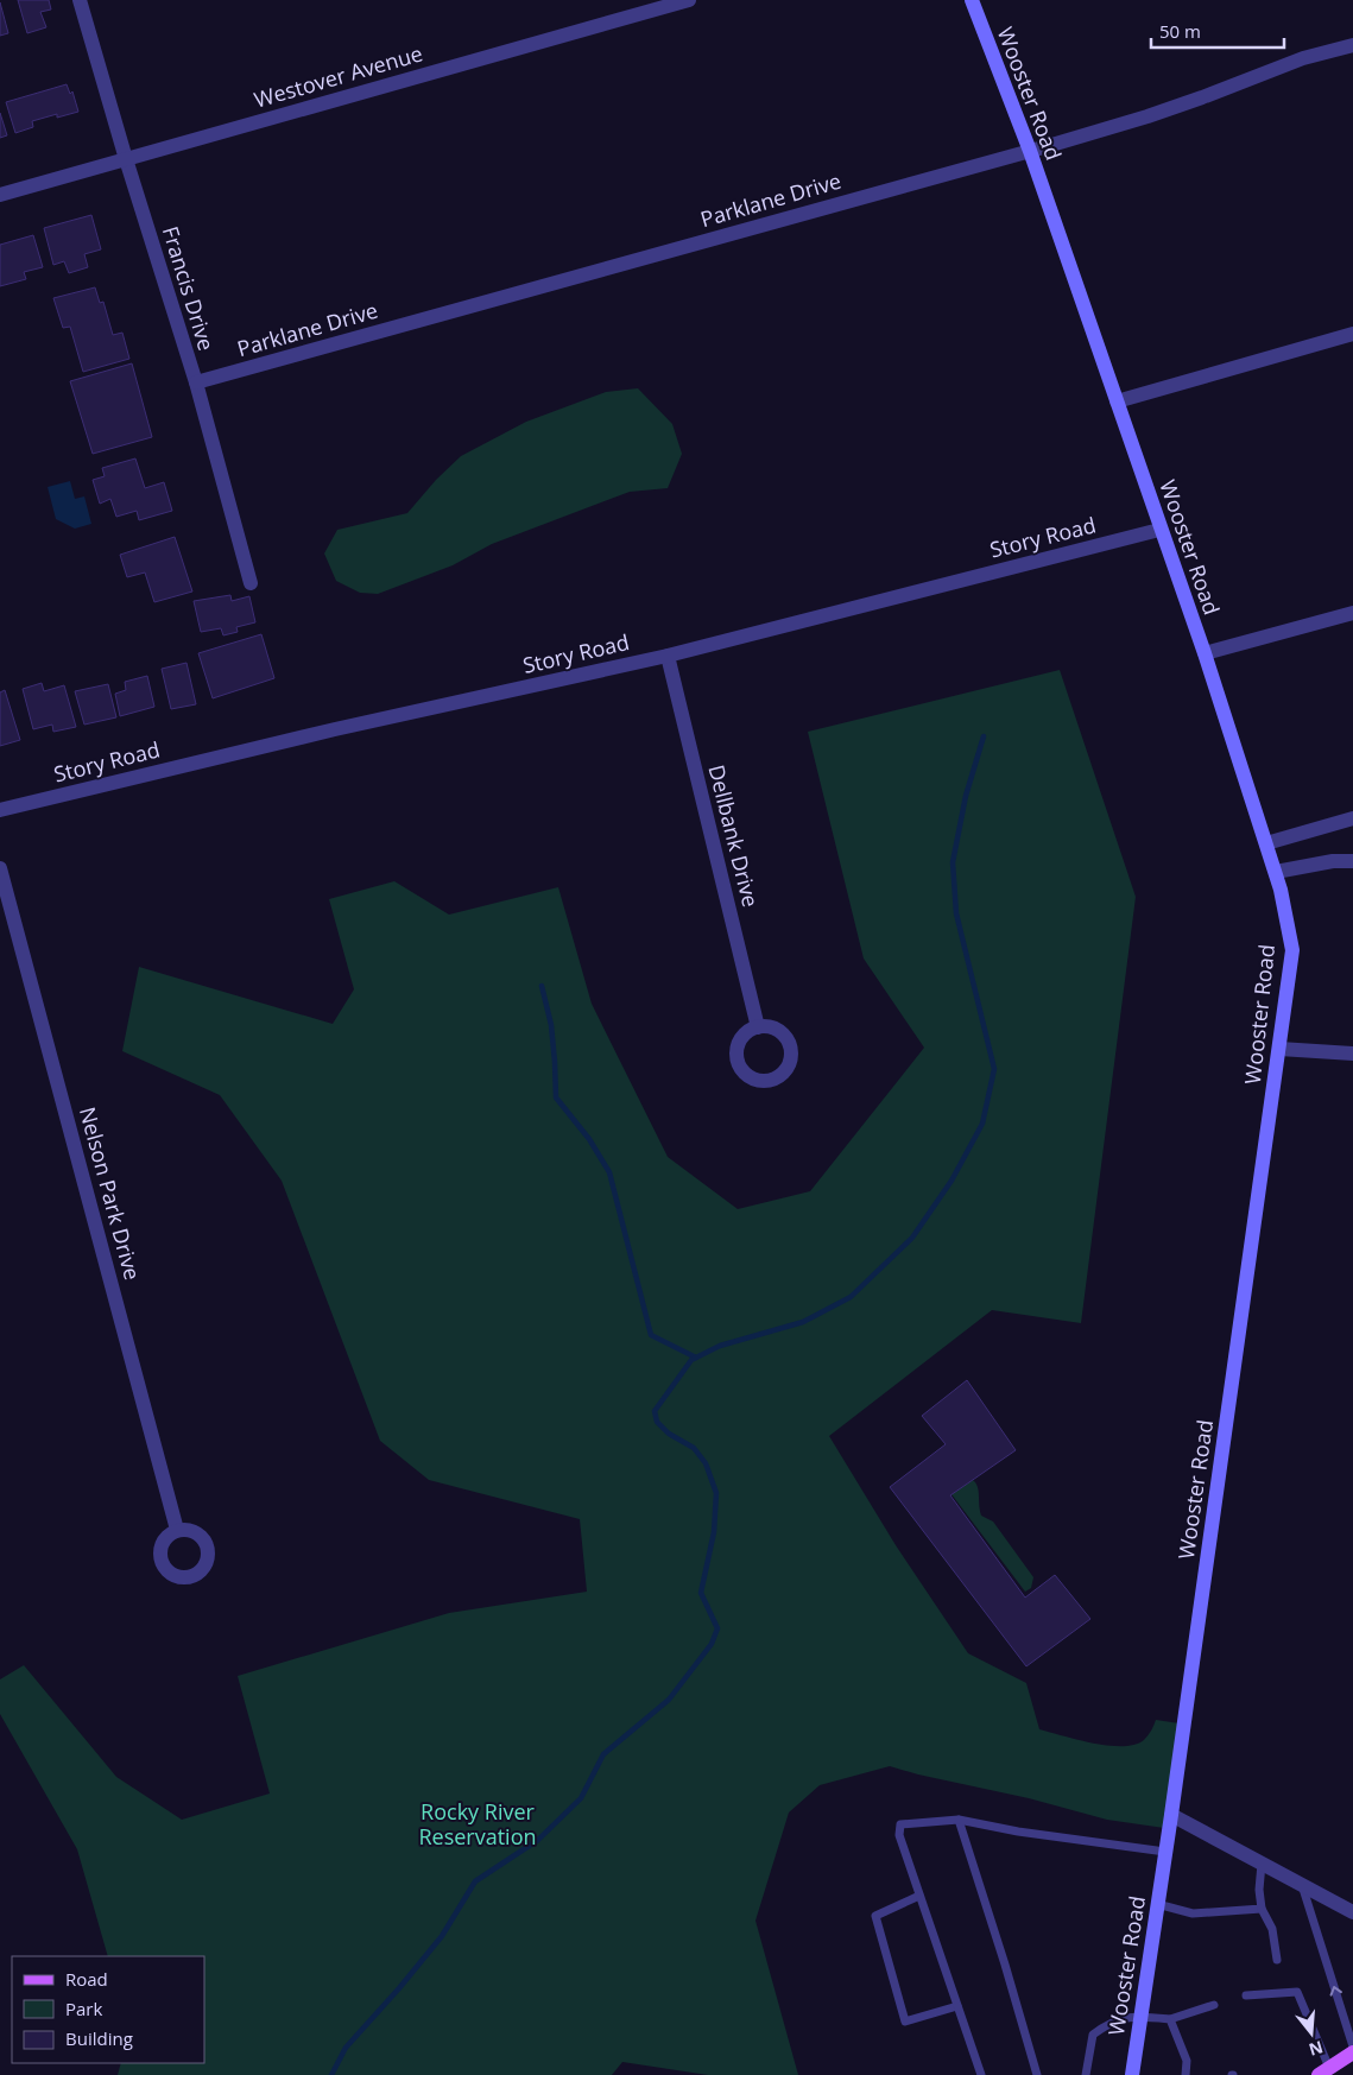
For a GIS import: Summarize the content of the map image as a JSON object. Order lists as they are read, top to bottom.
{
  "streets": {
    "main road": ["Wooster Road"],
    "street": [
      "Westover Avenue",
      "Parklane Drive",
      "Francis Drive",
      "Story Road",
      "Dellbank Drive",
      "Nelson Park Drive"
    ]
  },
  "crossings": [
    ["Westover Avenue", "Francis Drive"],
    ["Wooster Road", "Parklane Drive"],
    ["Wooster Road", "Story Road"],
    ["Parklane Drive", "Francis Drive"],
    ["Story Road", "Dellbank Drive"]
  ],
  "parks": ["Rocky River Reservation"],
  "legend": ["Road", "Park", "Building"],
  "scale_bar": "50 m",
  "north": "bottom"
}
